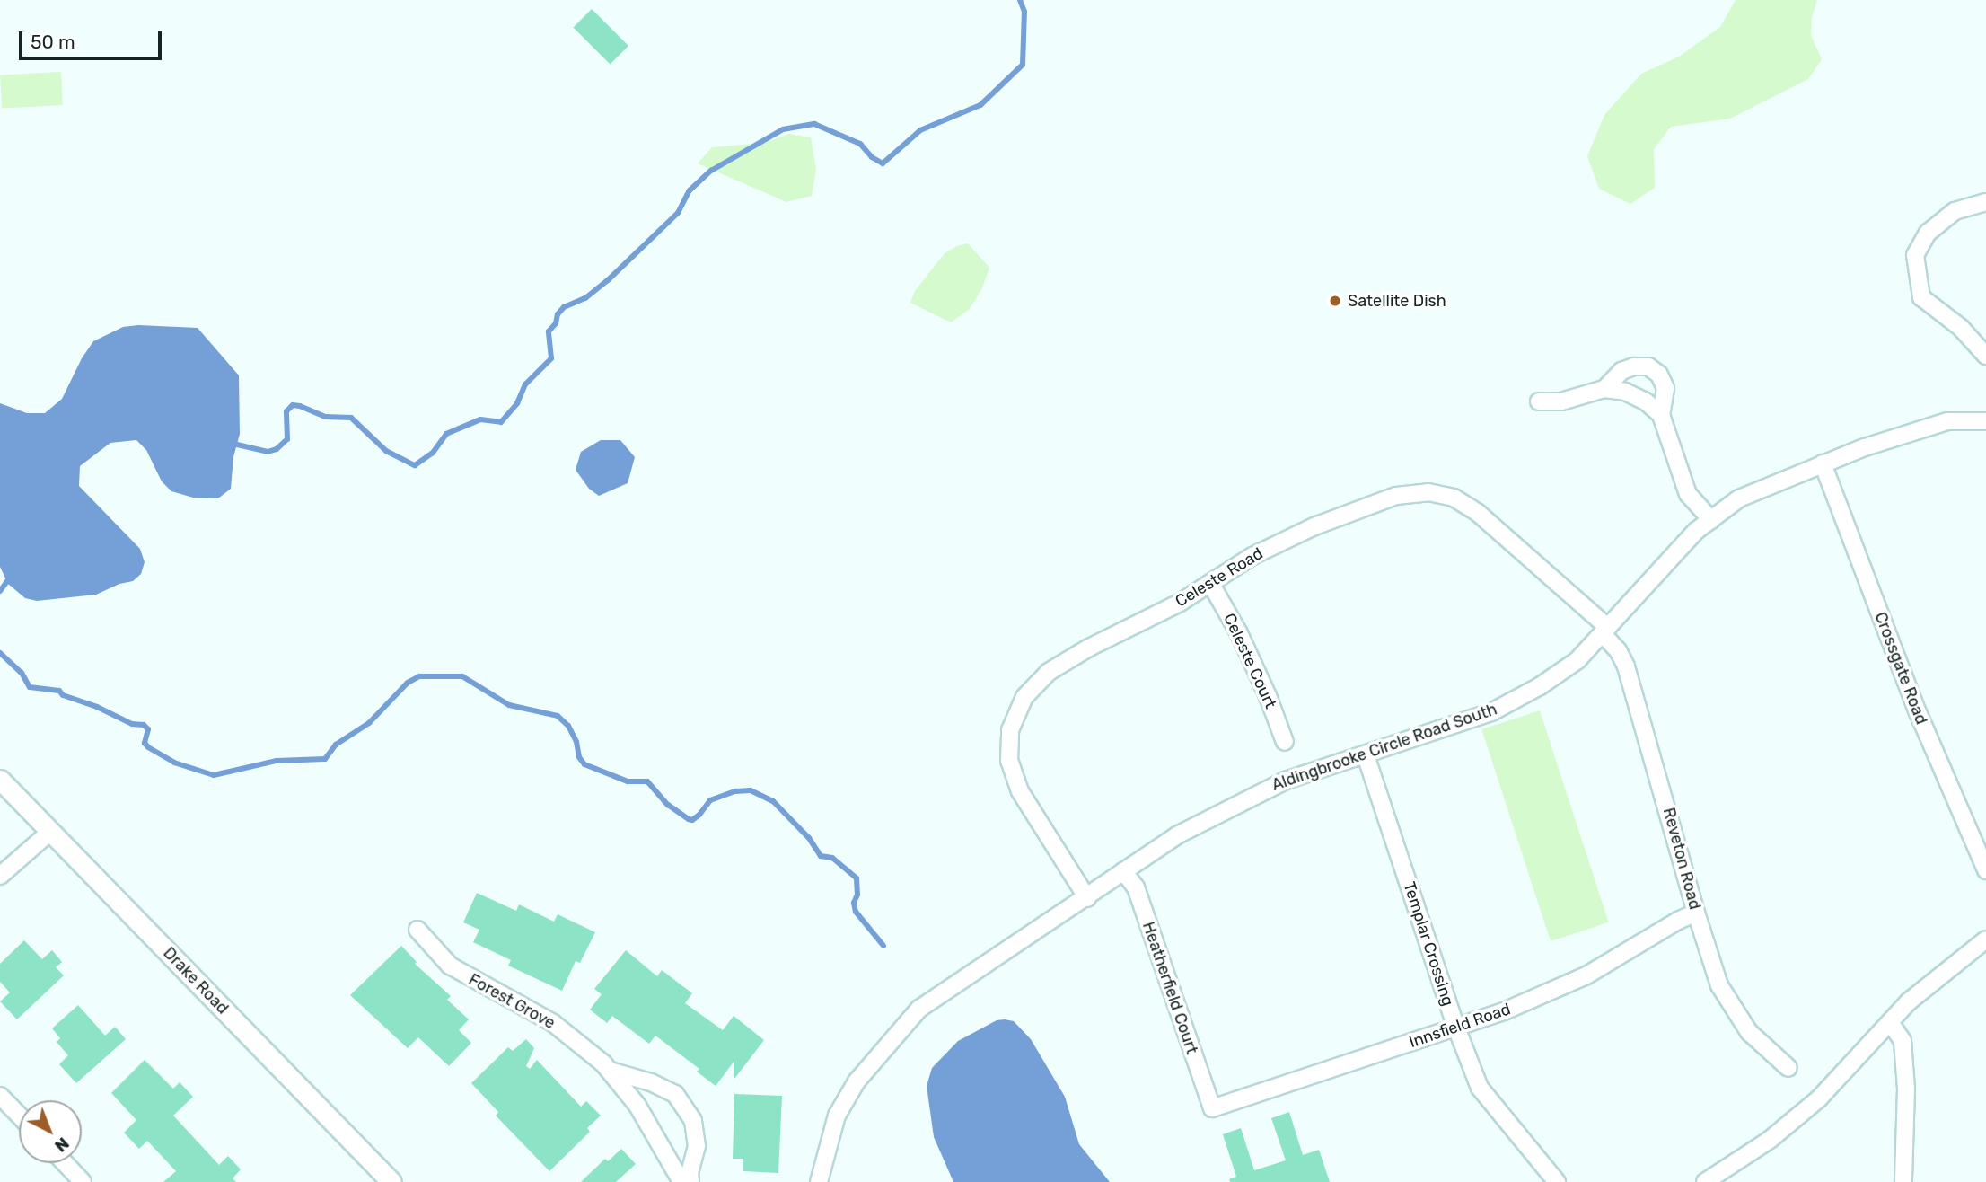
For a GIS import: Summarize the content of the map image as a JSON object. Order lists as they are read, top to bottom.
{
  "streets": {
    "street": [
      "Celeste Road",
      "Celeste Court",
      "Crossgate Road",
      "Aldingbrooke Circle Road South",
      "Reveton Road",
      "Templar Crossing",
      "Drake Road",
      "Heatherfield Court",
      "Forest Grove",
      "Innsfield Road"
    ]
  },
  "crossings": [
    ["Celeste Road", "Celeste Court"],
    ["Celeste Road", "Aldingbrooke Circle Road South"],
    ["Celeste Road", "Reveton Road"],
    ["Crossgate Road", "Aldingbrooke Circle Road South"],
    ["Aldingbrooke Circle Road South", "Reveton Road"],
    ["Aldingbrooke Circle Road South", "Templar Crossing"],
    ["Aldingbrooke Circle Road South", "Heatherfield Court"],
    ["Reveton Road", "Innsfield Road"],
    ["Templar Crossing", "Innsfield Road"],
    ["Heatherfield Court", "Innsfield Road"]
  ],
  "places": ["Satellite Dish"],
  "scale_bar": "50 m",
  "north": "bottom right"
}
